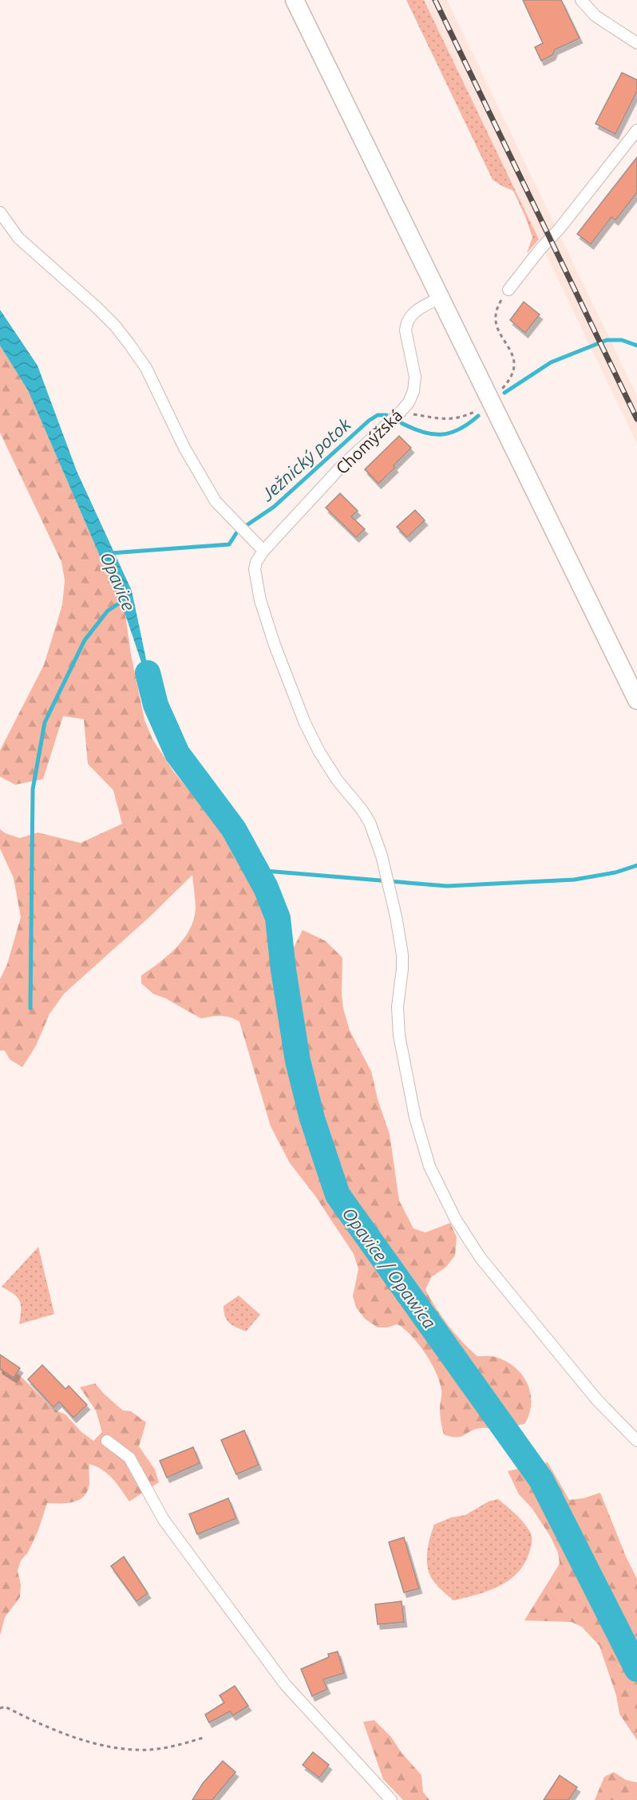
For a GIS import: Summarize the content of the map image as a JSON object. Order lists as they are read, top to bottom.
{
  "streets": {
    "street": ["Chomýžská"]
  },
  "water": ["Ježnický potok", "Opavice", "Opavice / Opawica"]
}
